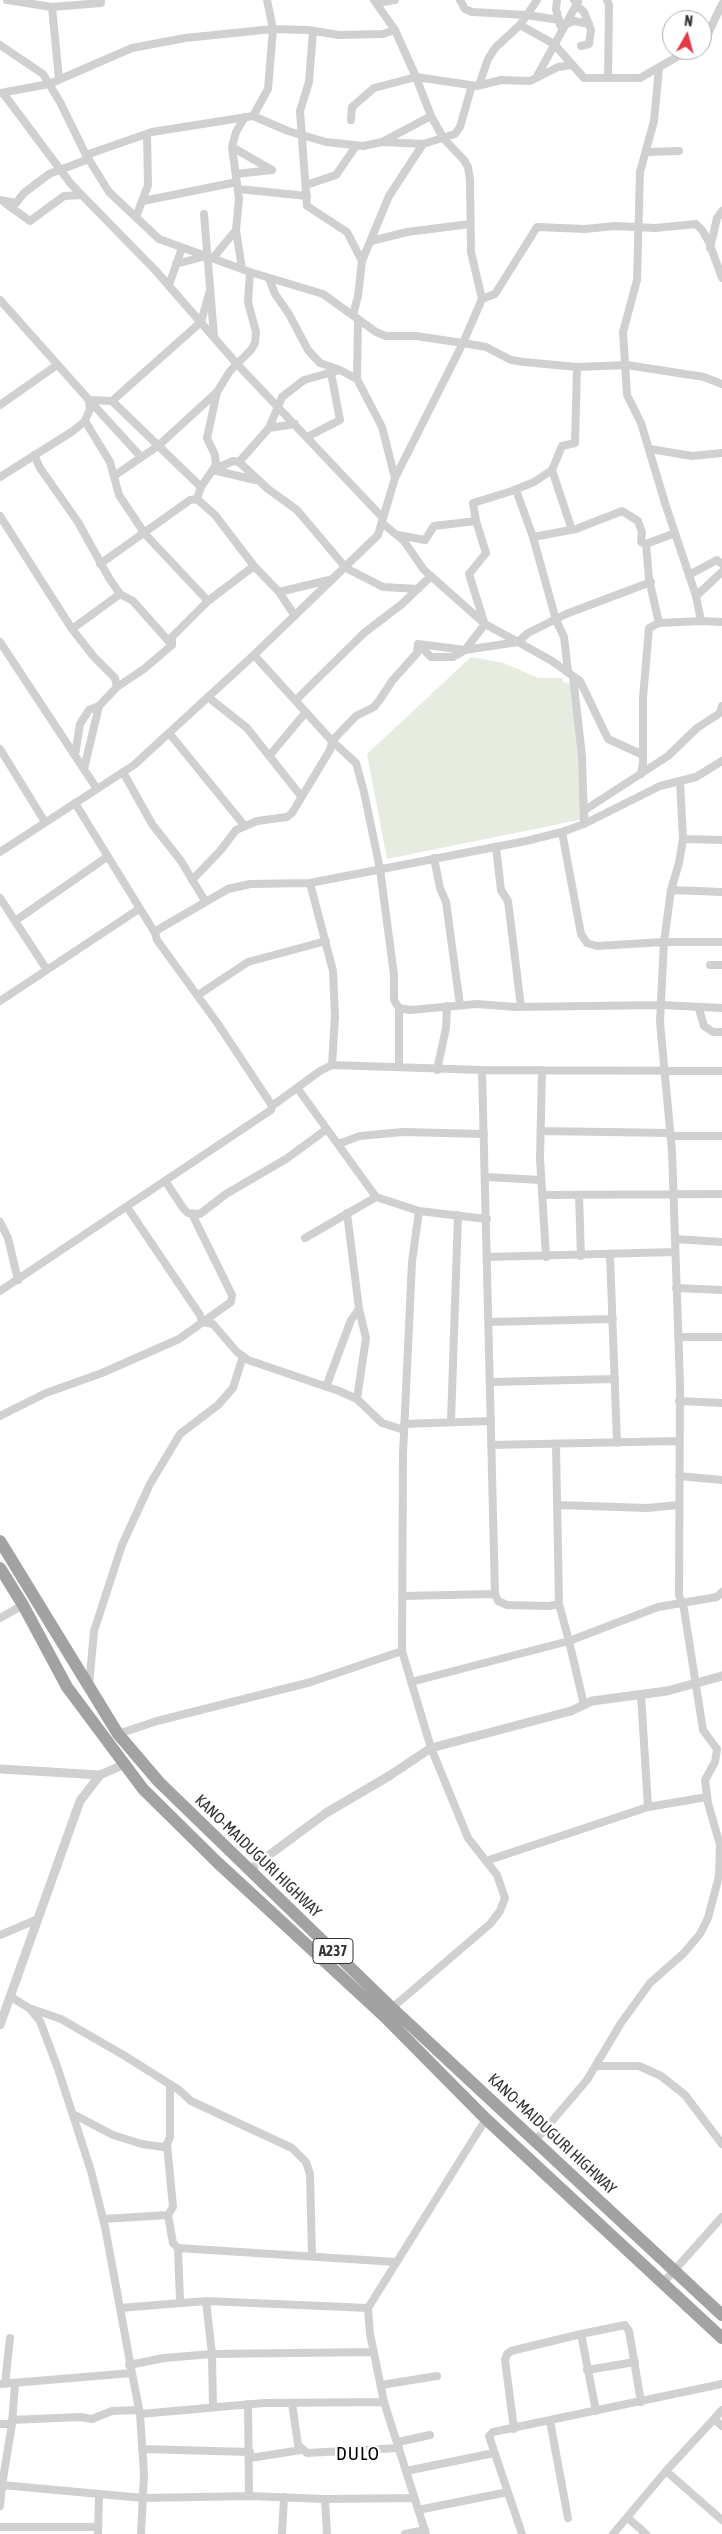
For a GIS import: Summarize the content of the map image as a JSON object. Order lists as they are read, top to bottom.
{
  "streets": {
    "highway": ["KANO-MAIDUGURI HIGHWAY", "A237"]
  },
  "districts": ["DULO"],
  "north": "top"
}
